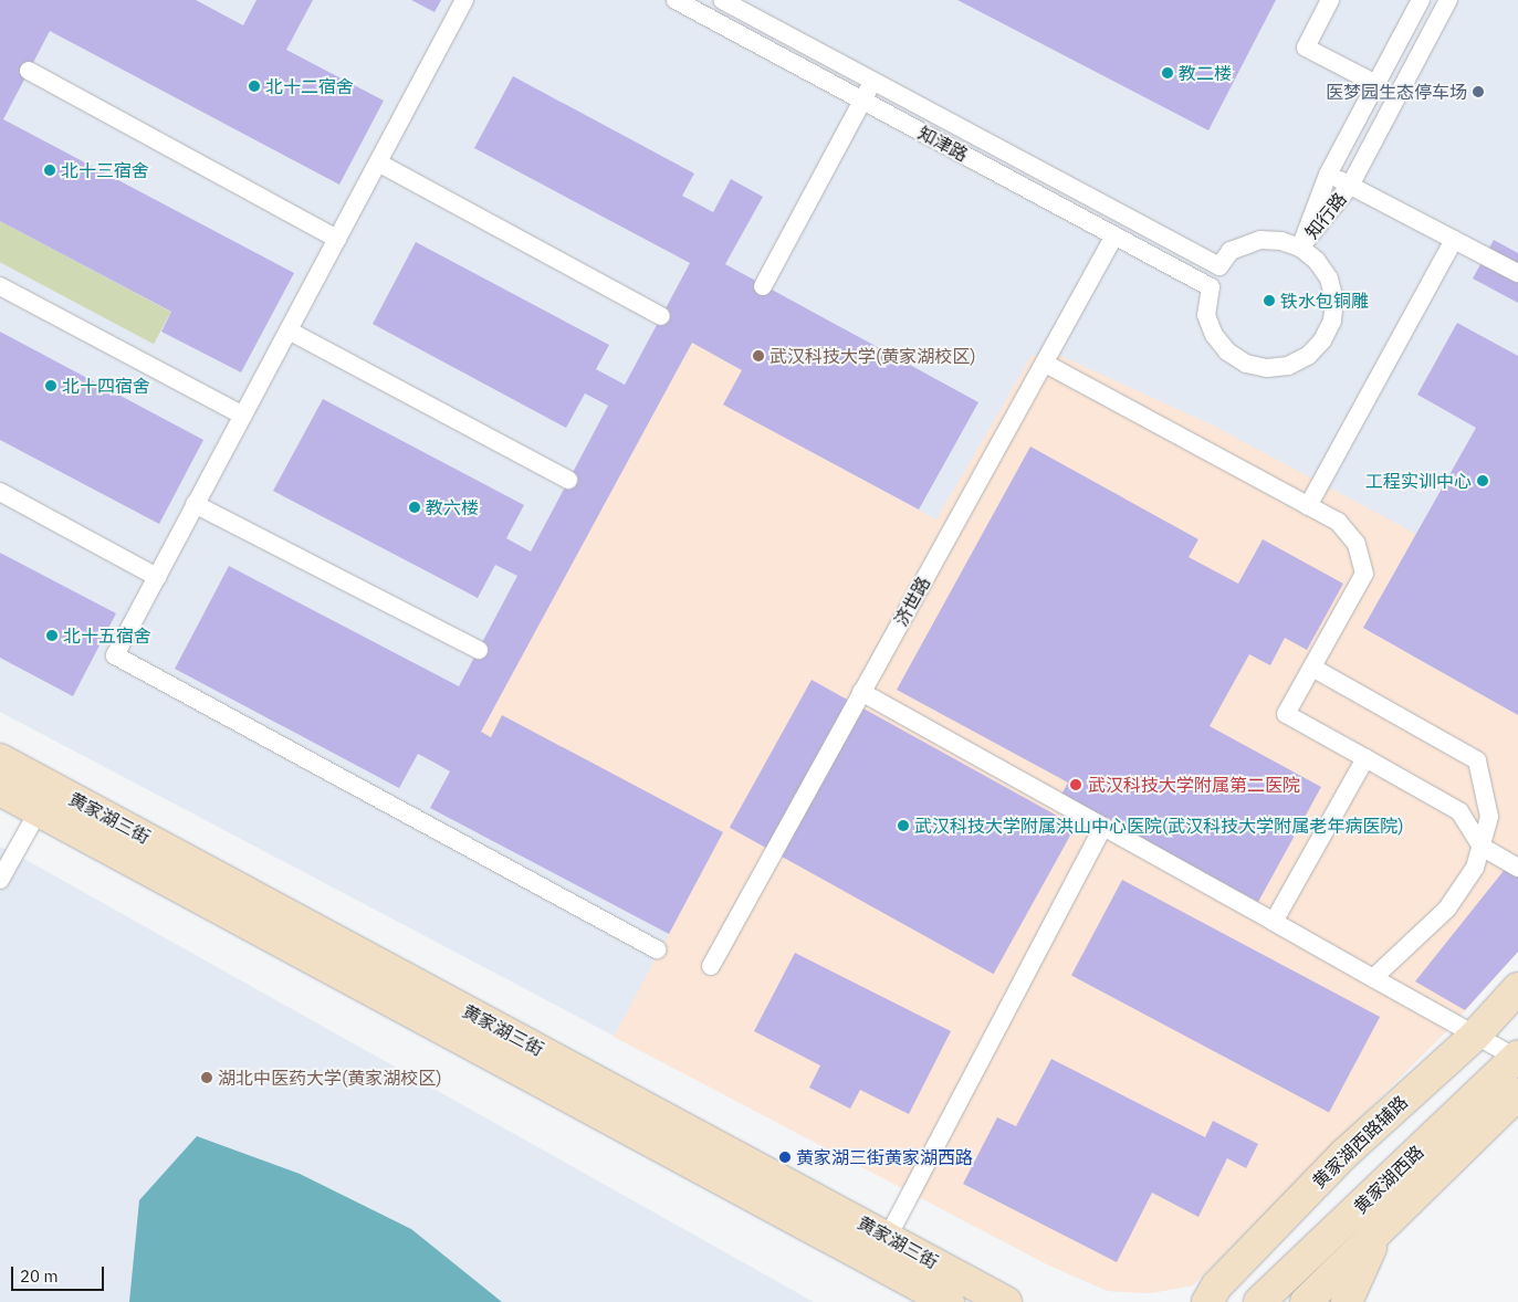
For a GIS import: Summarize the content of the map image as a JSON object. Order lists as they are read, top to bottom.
{
  "streets": {
    "street": ["黄家湖三街", "黄家湖西路辅路", "黄家湖西路"],
    "lane": ["知津路", "知行路", "济世路"]
  },
  "crossings": [
    ["知津路", "知行路"],
    ["知津路", "济世路"]
  ],
  "places": [
    "教二楼",
    "北十二宿舍",
    "医梦园生态停车场",
    "北十三宿舍",
    "铁水包铜雕",
    "武汉科技大学(黄家湖校区)",
    "北十四宿舍",
    "工程实训中心",
    "教六楼",
    "北十五宿舍",
    "武汉科技大学附属第二医院",
    "武汉科技大学附属洪山中心医院(武汉科技大学附属老年病医院)",
    "湖北中医药大学(黄家湖校区)",
    "黄家湖三街黄家湖西路"
  ],
  "scale_bar": "20 m"
}
